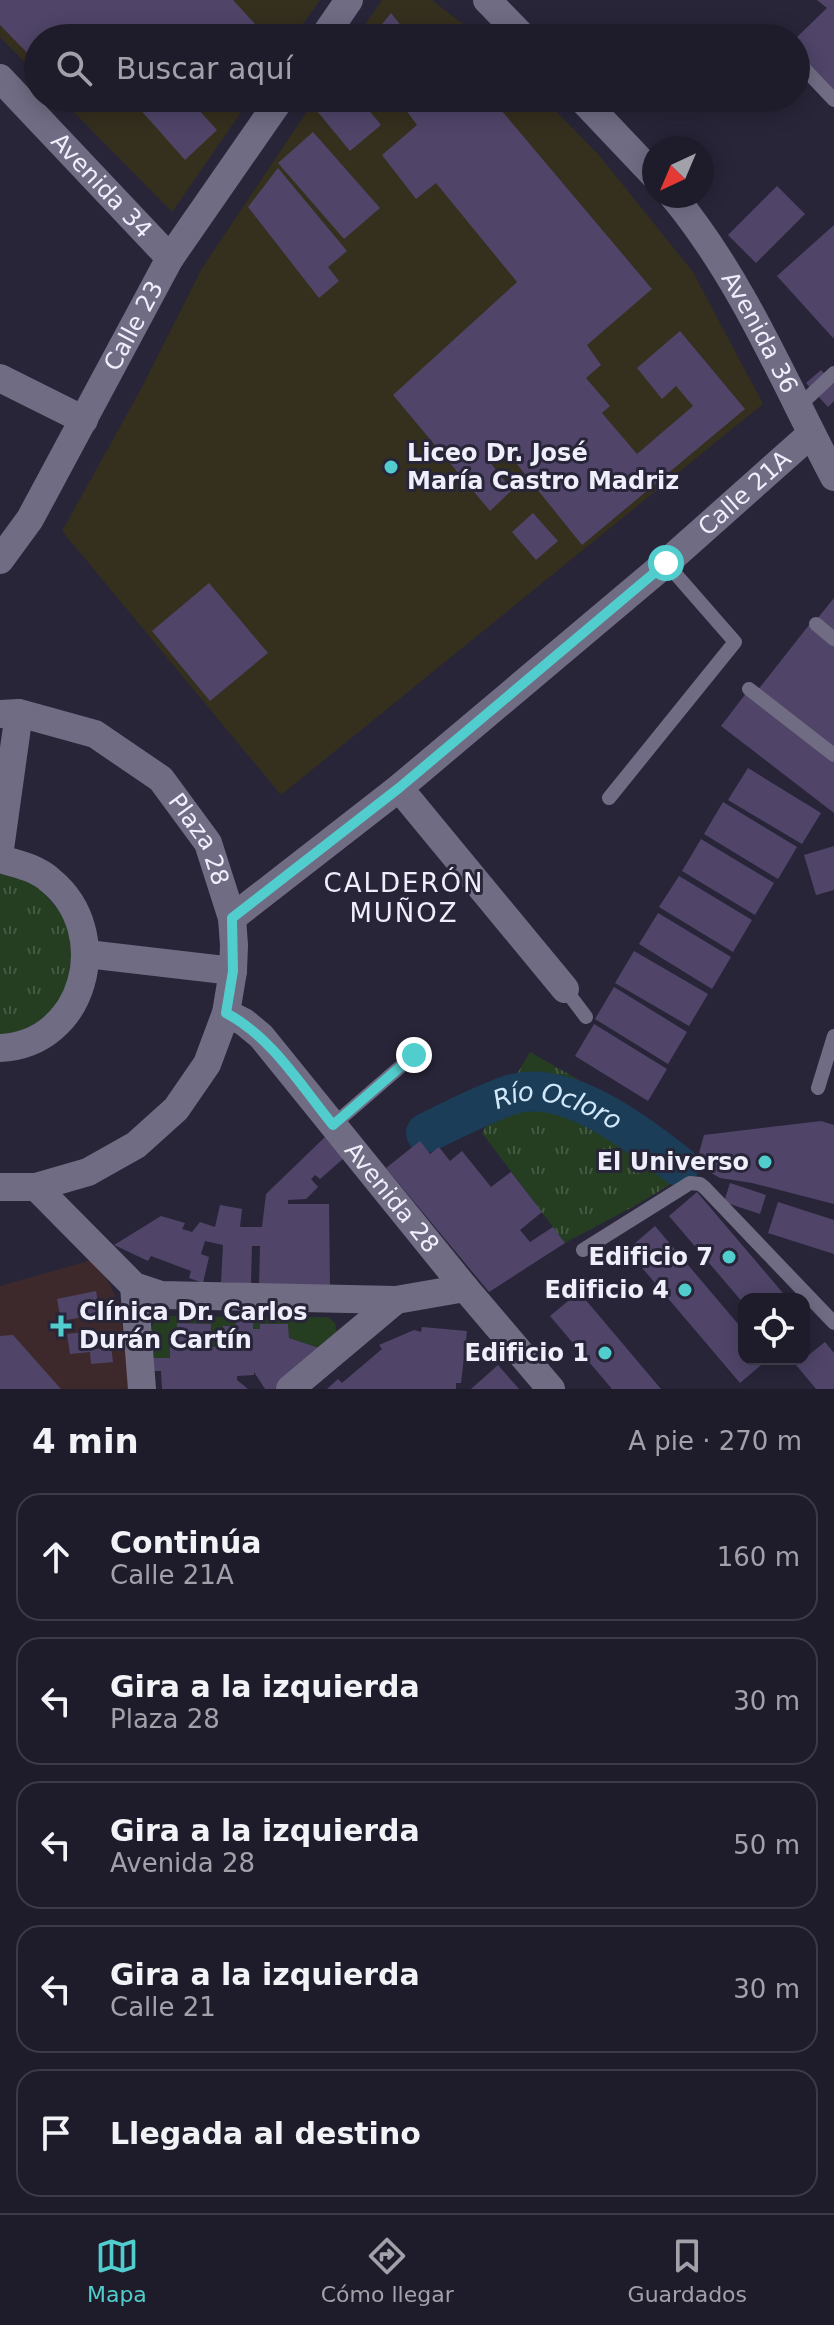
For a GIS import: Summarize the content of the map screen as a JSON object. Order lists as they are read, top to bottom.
{
  "streets": {
    "street": [
      "Avenida 34",
      "Calle 23",
      "Avenida 36",
      "Calle 21A",
      "Plaza 28",
      "Avenida 28"
    ]
  },
  "crossings": [
    ["Avenida 34", "Calle 23"],
    ["Avenida 36", "Calle 21A"],
    ["Calle 21A", "Plaza 28"],
    ["Plaza 28", "Avenida 28"]
  ],
  "districts": ["CALDERÓN MUÑOZ"],
  "water": ["Río Ocloro"],
  "places": {
    "other": [
      "Liceo Dr. José María Castro Madriz",
      "El Universo",
      "Edificio 7",
      "Edificio 4",
      "Edificio 1"
    ],
    "health": ["Clínica Dr. Carlos Durán Cartín"]
  },
  "north": "bottom left",
  "page": {
    "search": "Buscar aquí",
    "heading": ["4 min", "A pie · 270 m"],
    "list": [
      ["Continúa", "Calle 21A", "160 m"],
      ["Gira a la izquierda", "Plaza 28", "30 m"],
      ["Gira a la izquierda", "Avenida 28", "50 m"],
      ["Gira a la izquierda", "Calle 21", "30 m"],
      "Llegada al destino"
    ],
    "nav": ["Mapa", "Cómo llegar", "Guardados"]
  }
}
